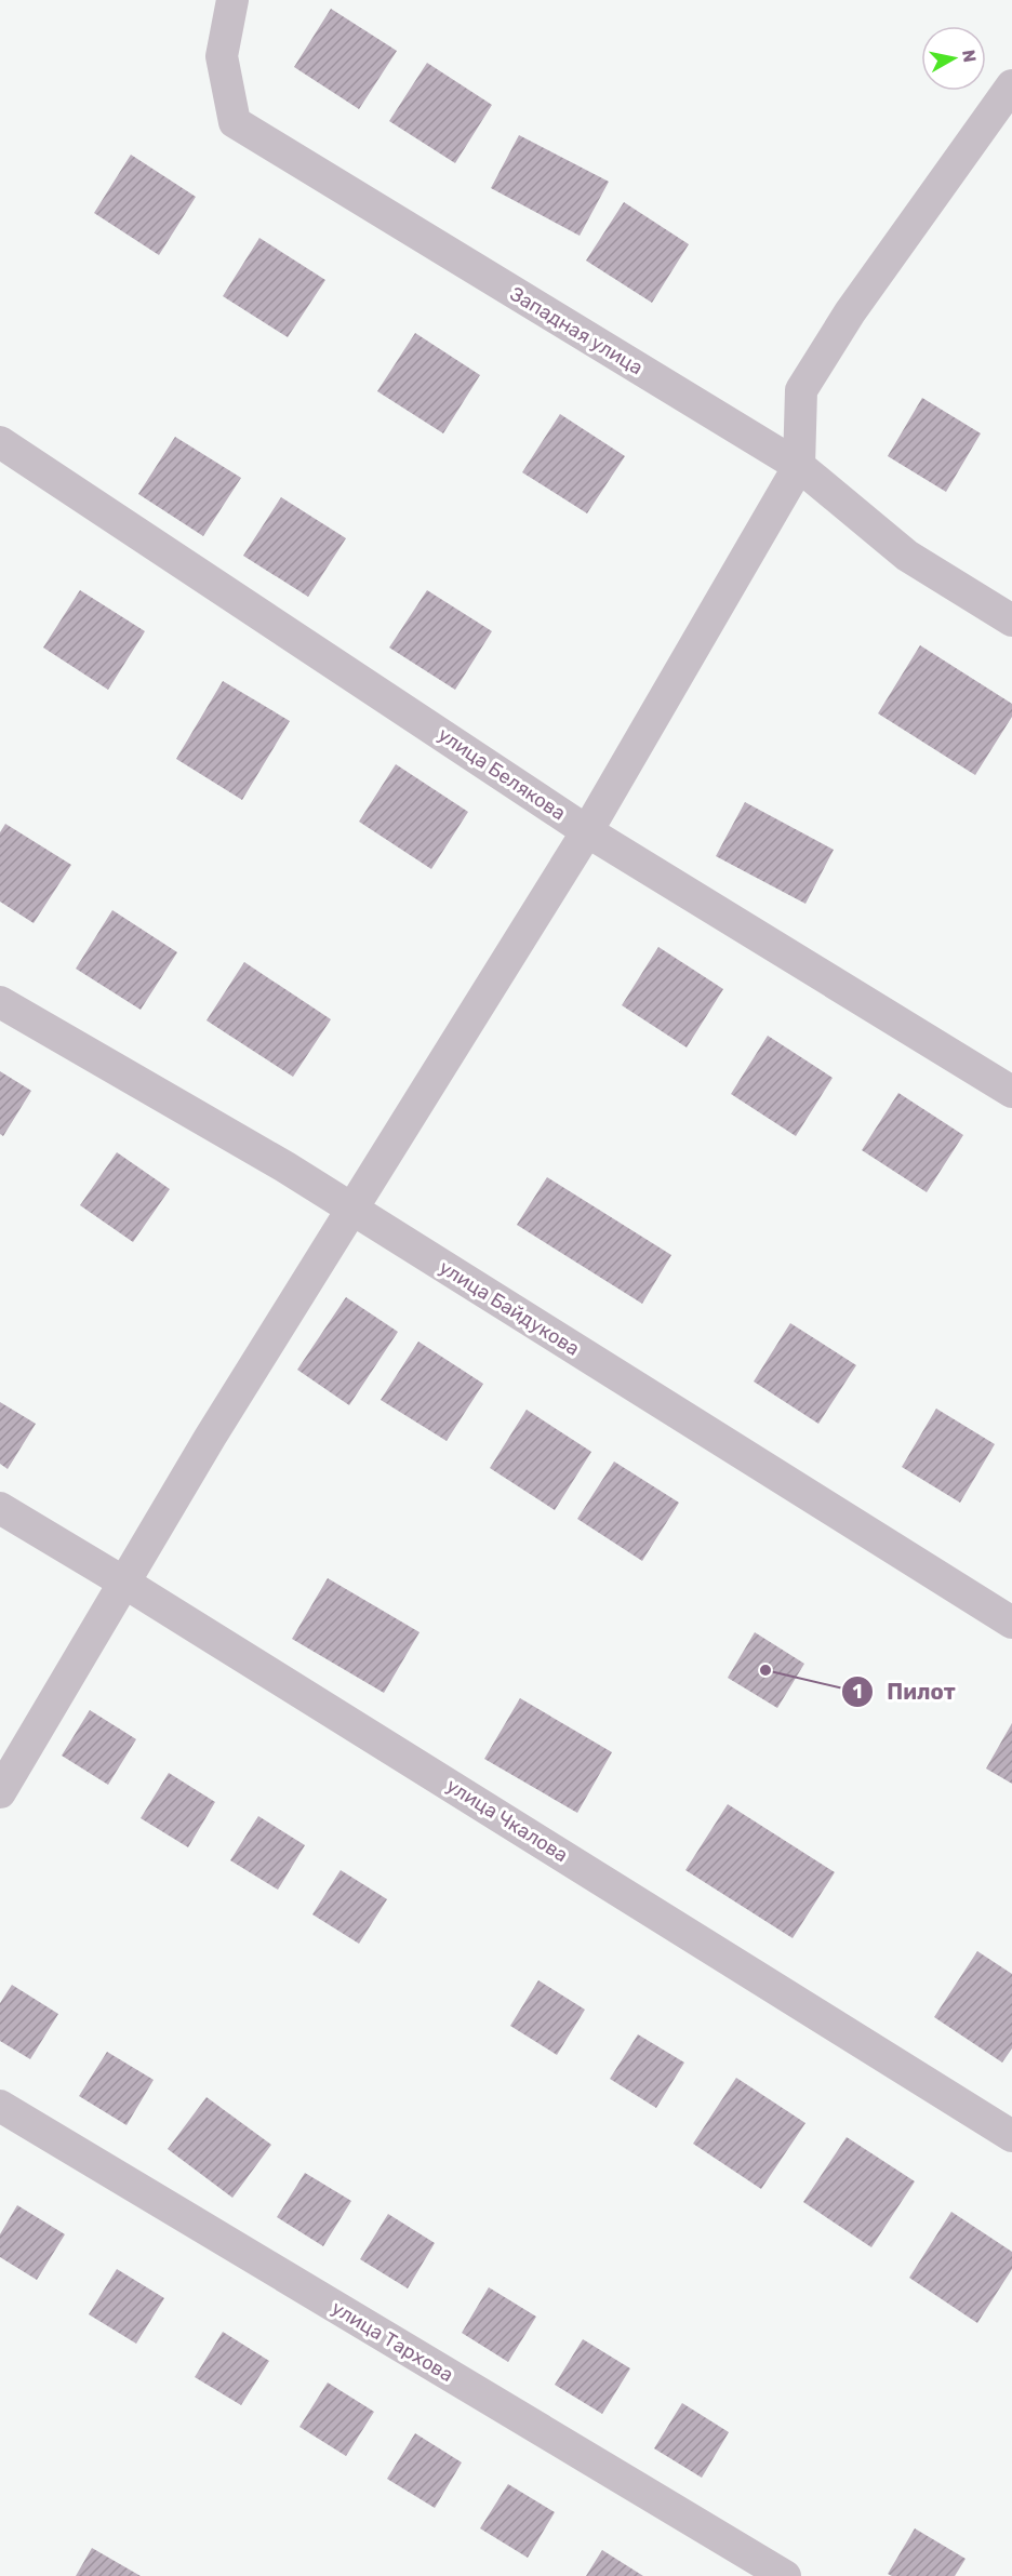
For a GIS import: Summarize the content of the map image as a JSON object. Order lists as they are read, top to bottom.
{
  "streets": {
    "street": [
      "Западная улица",
      "улица Белякова",
      "улица Байдукова",
      "улица Чкалова",
      "улица Тархова"
    ]
  },
  "places": ["Пилот"],
  "north": "right"
}
